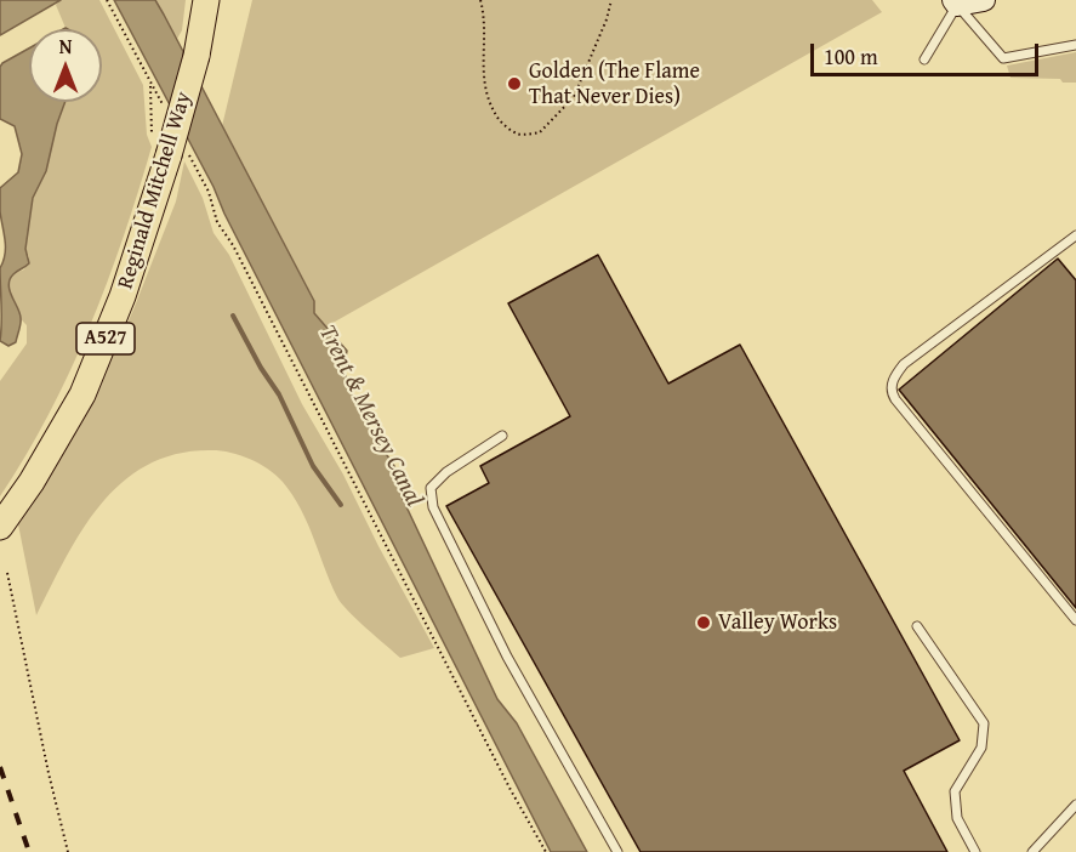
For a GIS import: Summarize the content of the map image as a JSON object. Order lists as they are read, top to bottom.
{
  "streets": {
    "main road": ["Reginald Mitchell Way", "A527"]
  },
  "water": ["Trent & Mersey Canal"],
  "places": ["Golden (The Flame That Never Dies)", "Valley Works"],
  "scale_bar": "100 m",
  "north": "top"
}
